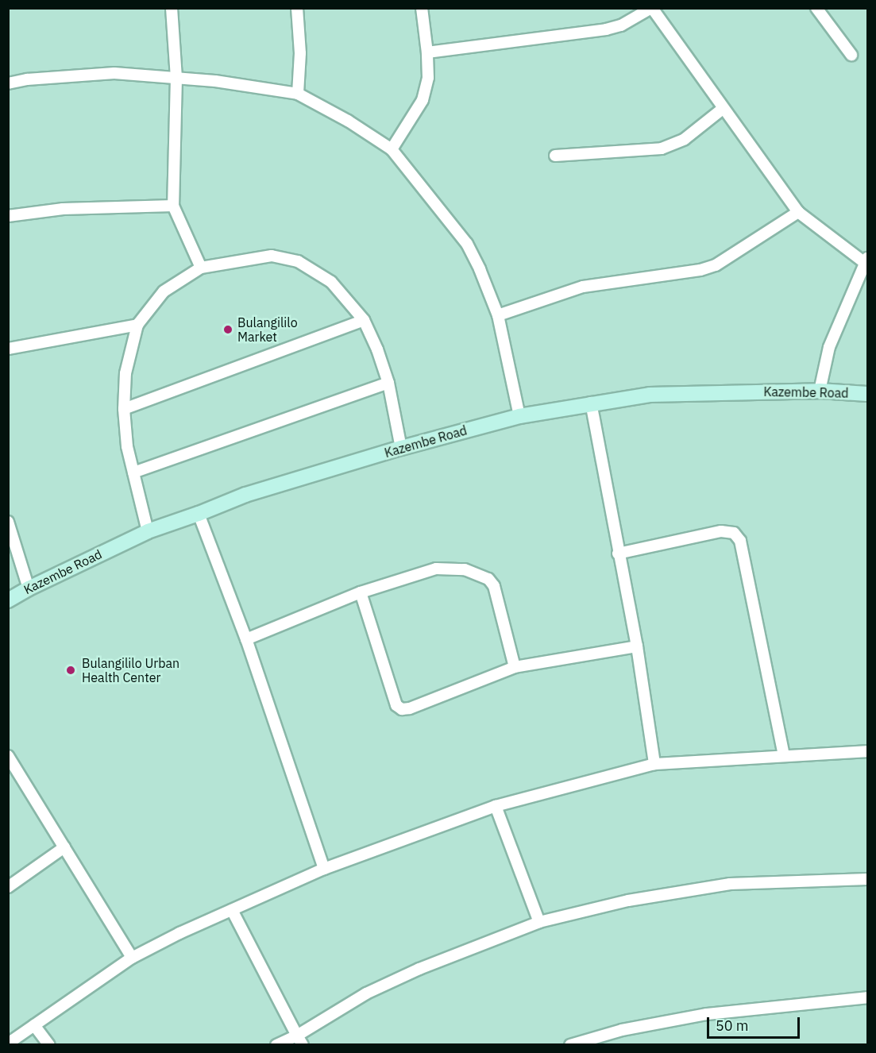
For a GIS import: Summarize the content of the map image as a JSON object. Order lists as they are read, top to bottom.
{
  "streets": {
    "main road": ["Kazembe Road"]
  },
  "places": ["Bulangililo Market", "Bulangililo Urban Health Center"],
  "scale_bar": "50 m"
}
